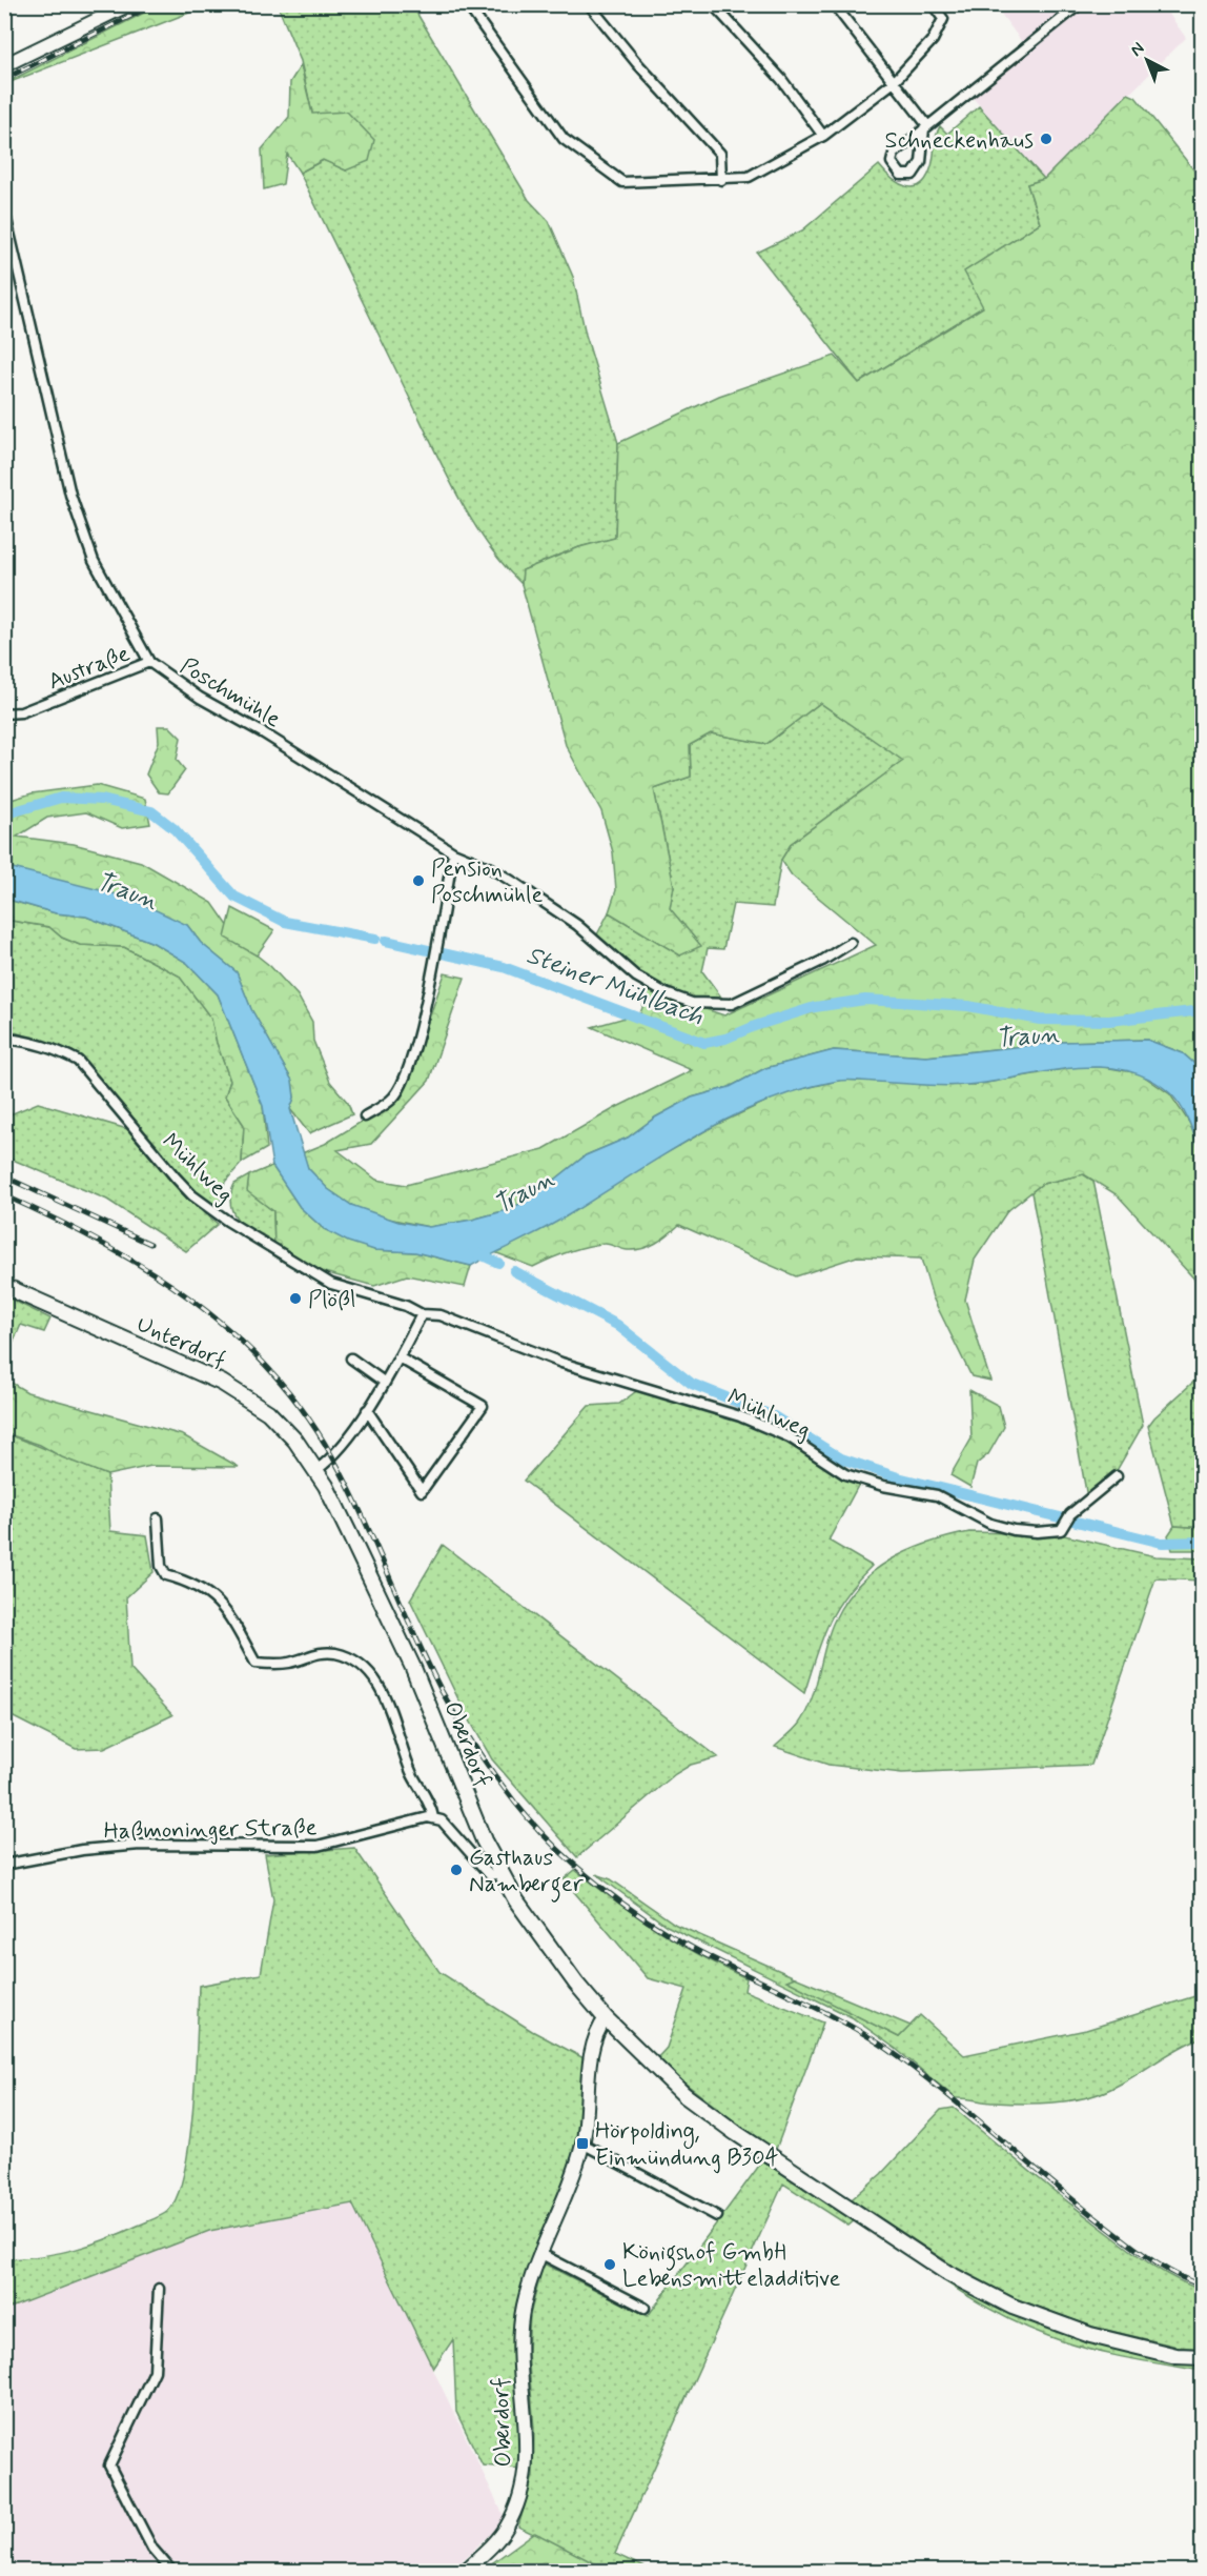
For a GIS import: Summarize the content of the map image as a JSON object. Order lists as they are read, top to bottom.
{
  "streets": {
    "main road": ["Unterdorf", "Oberdorf"],
    "street": [
      "Austraße",
      "Poschmühle",
      "Mühlweg",
      "Haßmoninger Straße"
    ]
  },
  "crossings": [
    ["Austraße", "Poschmühle"],
    ["Unterdorf", "Oberdorf"]
  ],
  "water": ["Traun", "Steiner Mühlbach"],
  "places": {
    "other": [
      "Schneckenhaus",
      "Pension Poschmühle",
      "Plößl",
      "Gasthaus Namberger",
      "Königshof GmbH Lebensmitteladditive"
    ],
    "transit": ["Hörpolding, Einmündung B304"]
  },
  "north": "top left"
}
